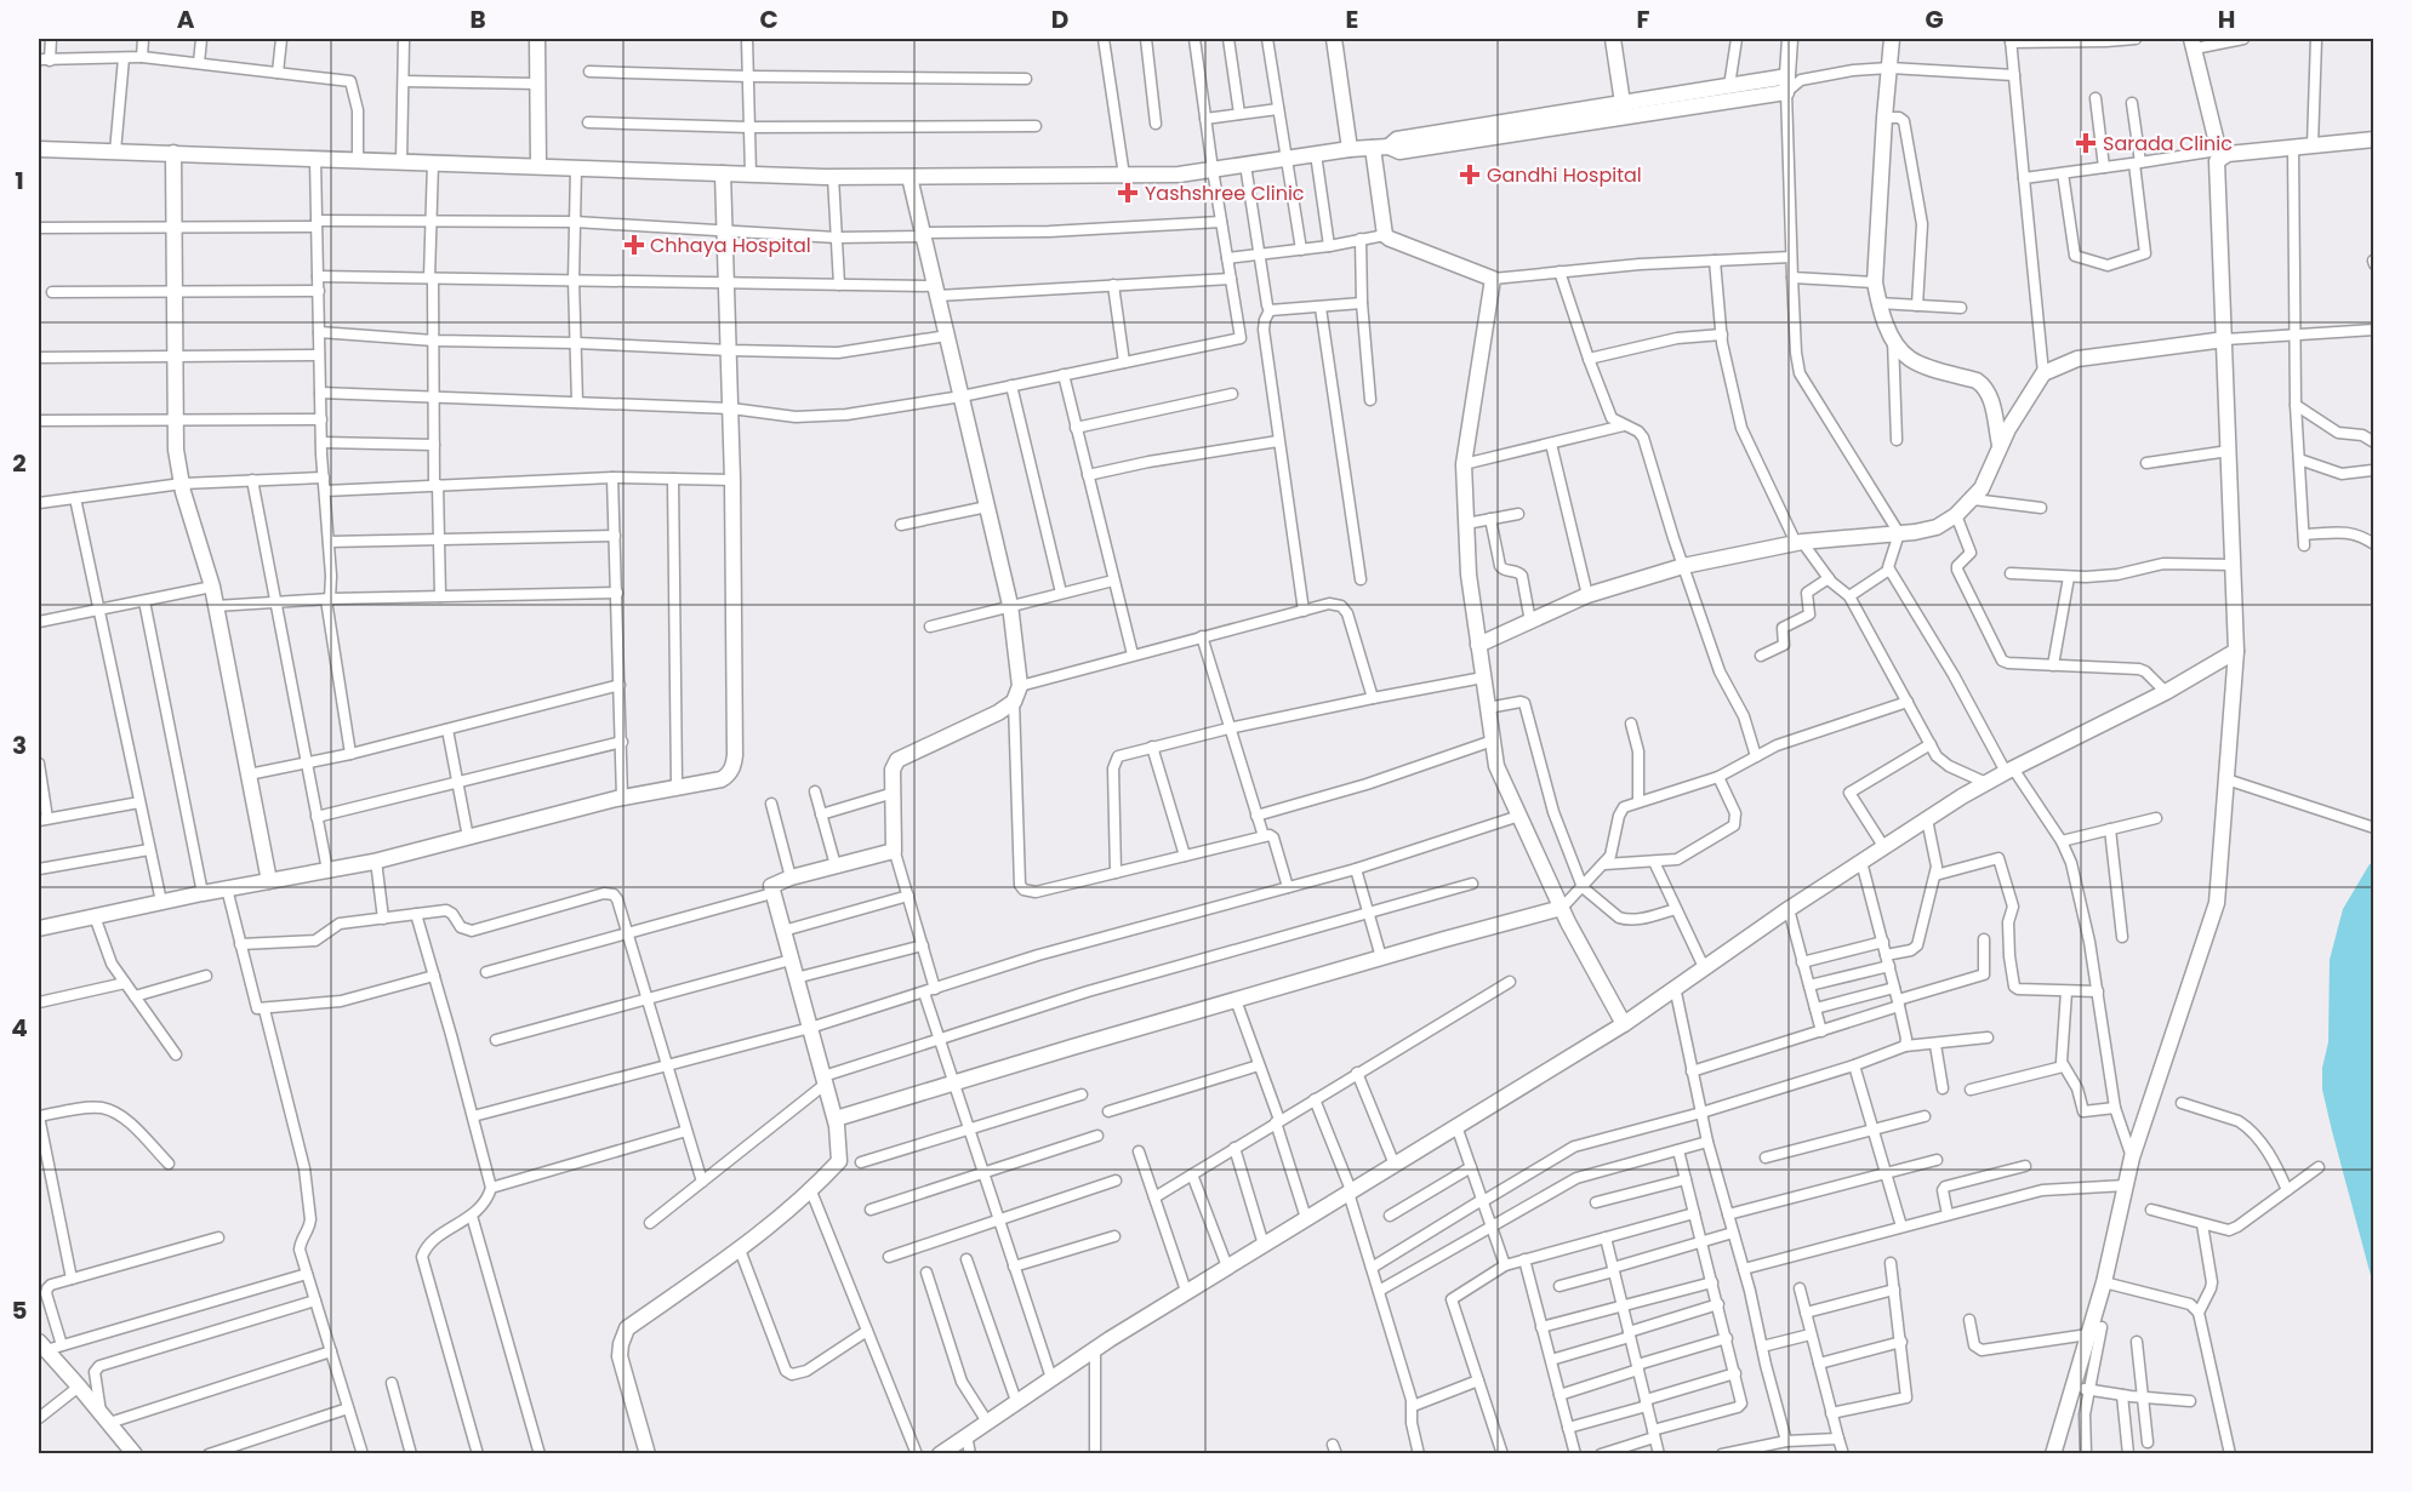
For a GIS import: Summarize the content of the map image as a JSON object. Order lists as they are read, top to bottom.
{
  "places": {
    "health": [
      "Sarada Clinic",
      "Gandhi Hospital",
      "Yashshree Clinic",
      "Chhaya Hospital"
    ]
  },
  "grid": {
    "columns": [
      "A",
      "B",
      "C",
      "D",
      "E",
      "F",
      "G",
      "H"
    ],
    "rows": [
      "1",
      "2",
      "3",
      "4",
      "5"
    ]
  }
}
